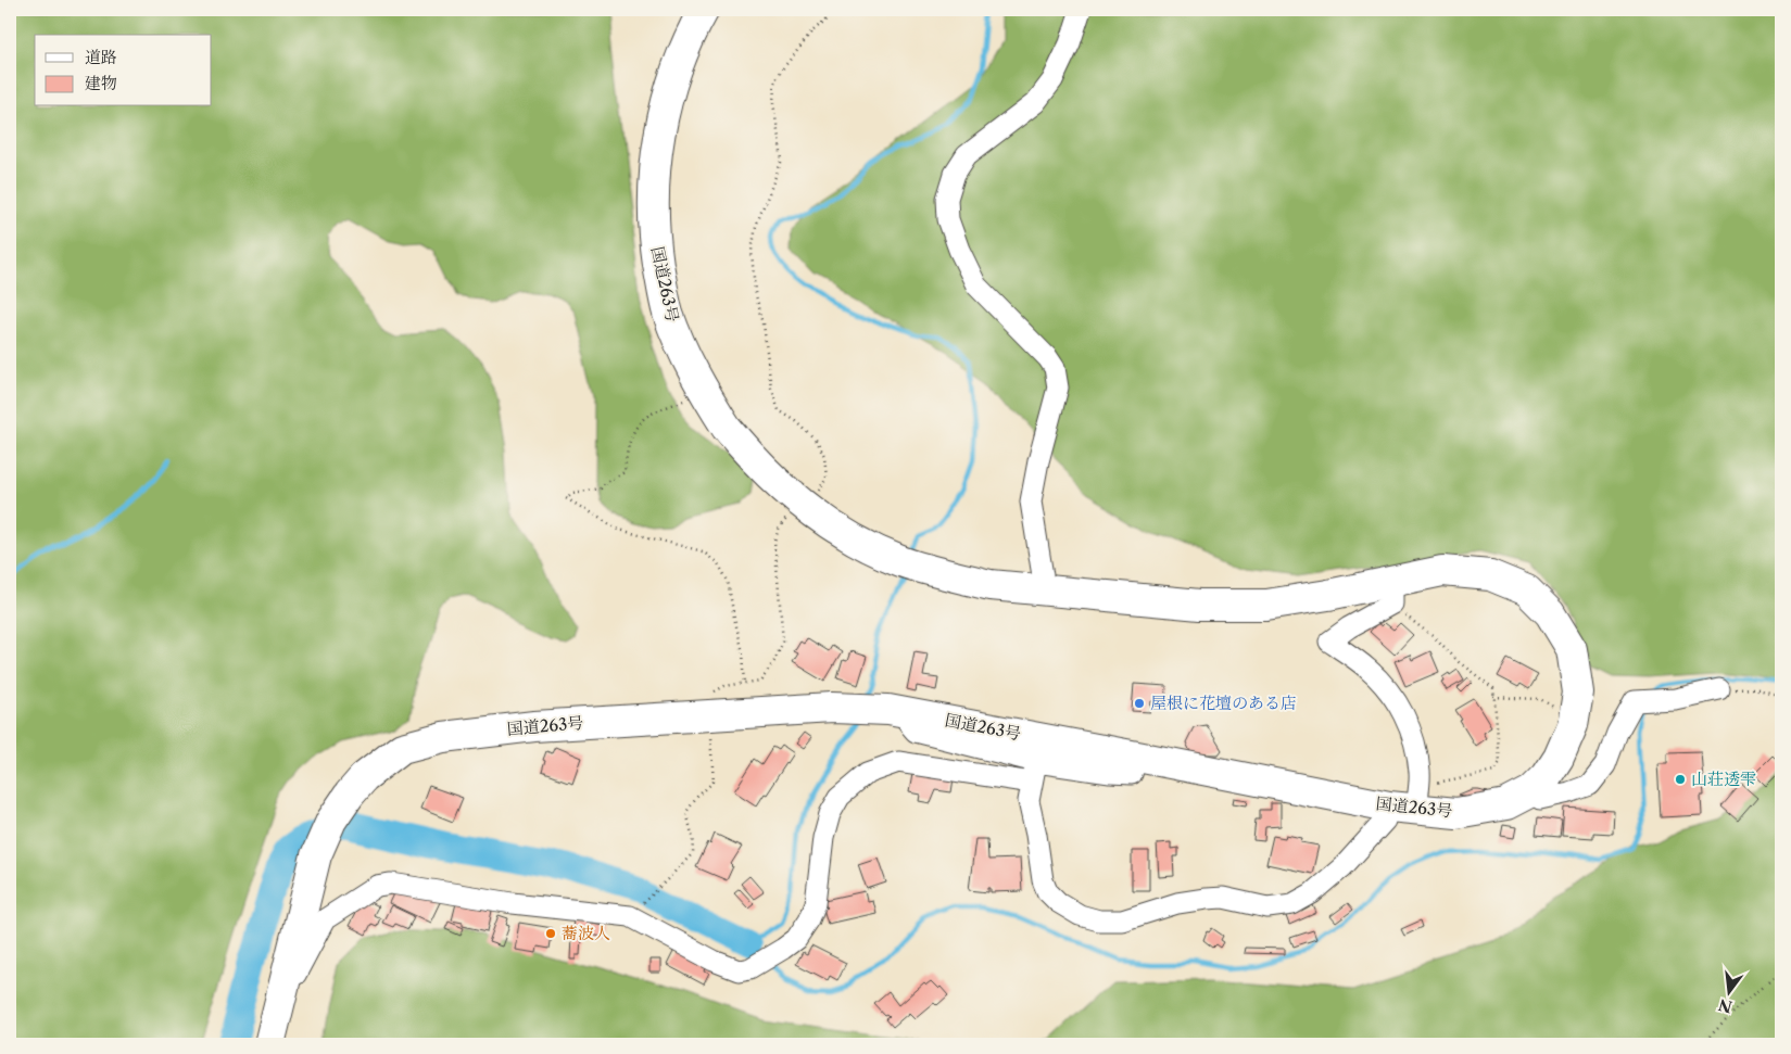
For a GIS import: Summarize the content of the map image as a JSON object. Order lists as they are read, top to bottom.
{
  "streets": {
    "highway": ["国道263号"]
  },
  "places": ["屋根に花壇のある店", "山荘透雫", "蕎波人"],
  "legend": ["道路", "建物"],
  "north": "bottom"
}
